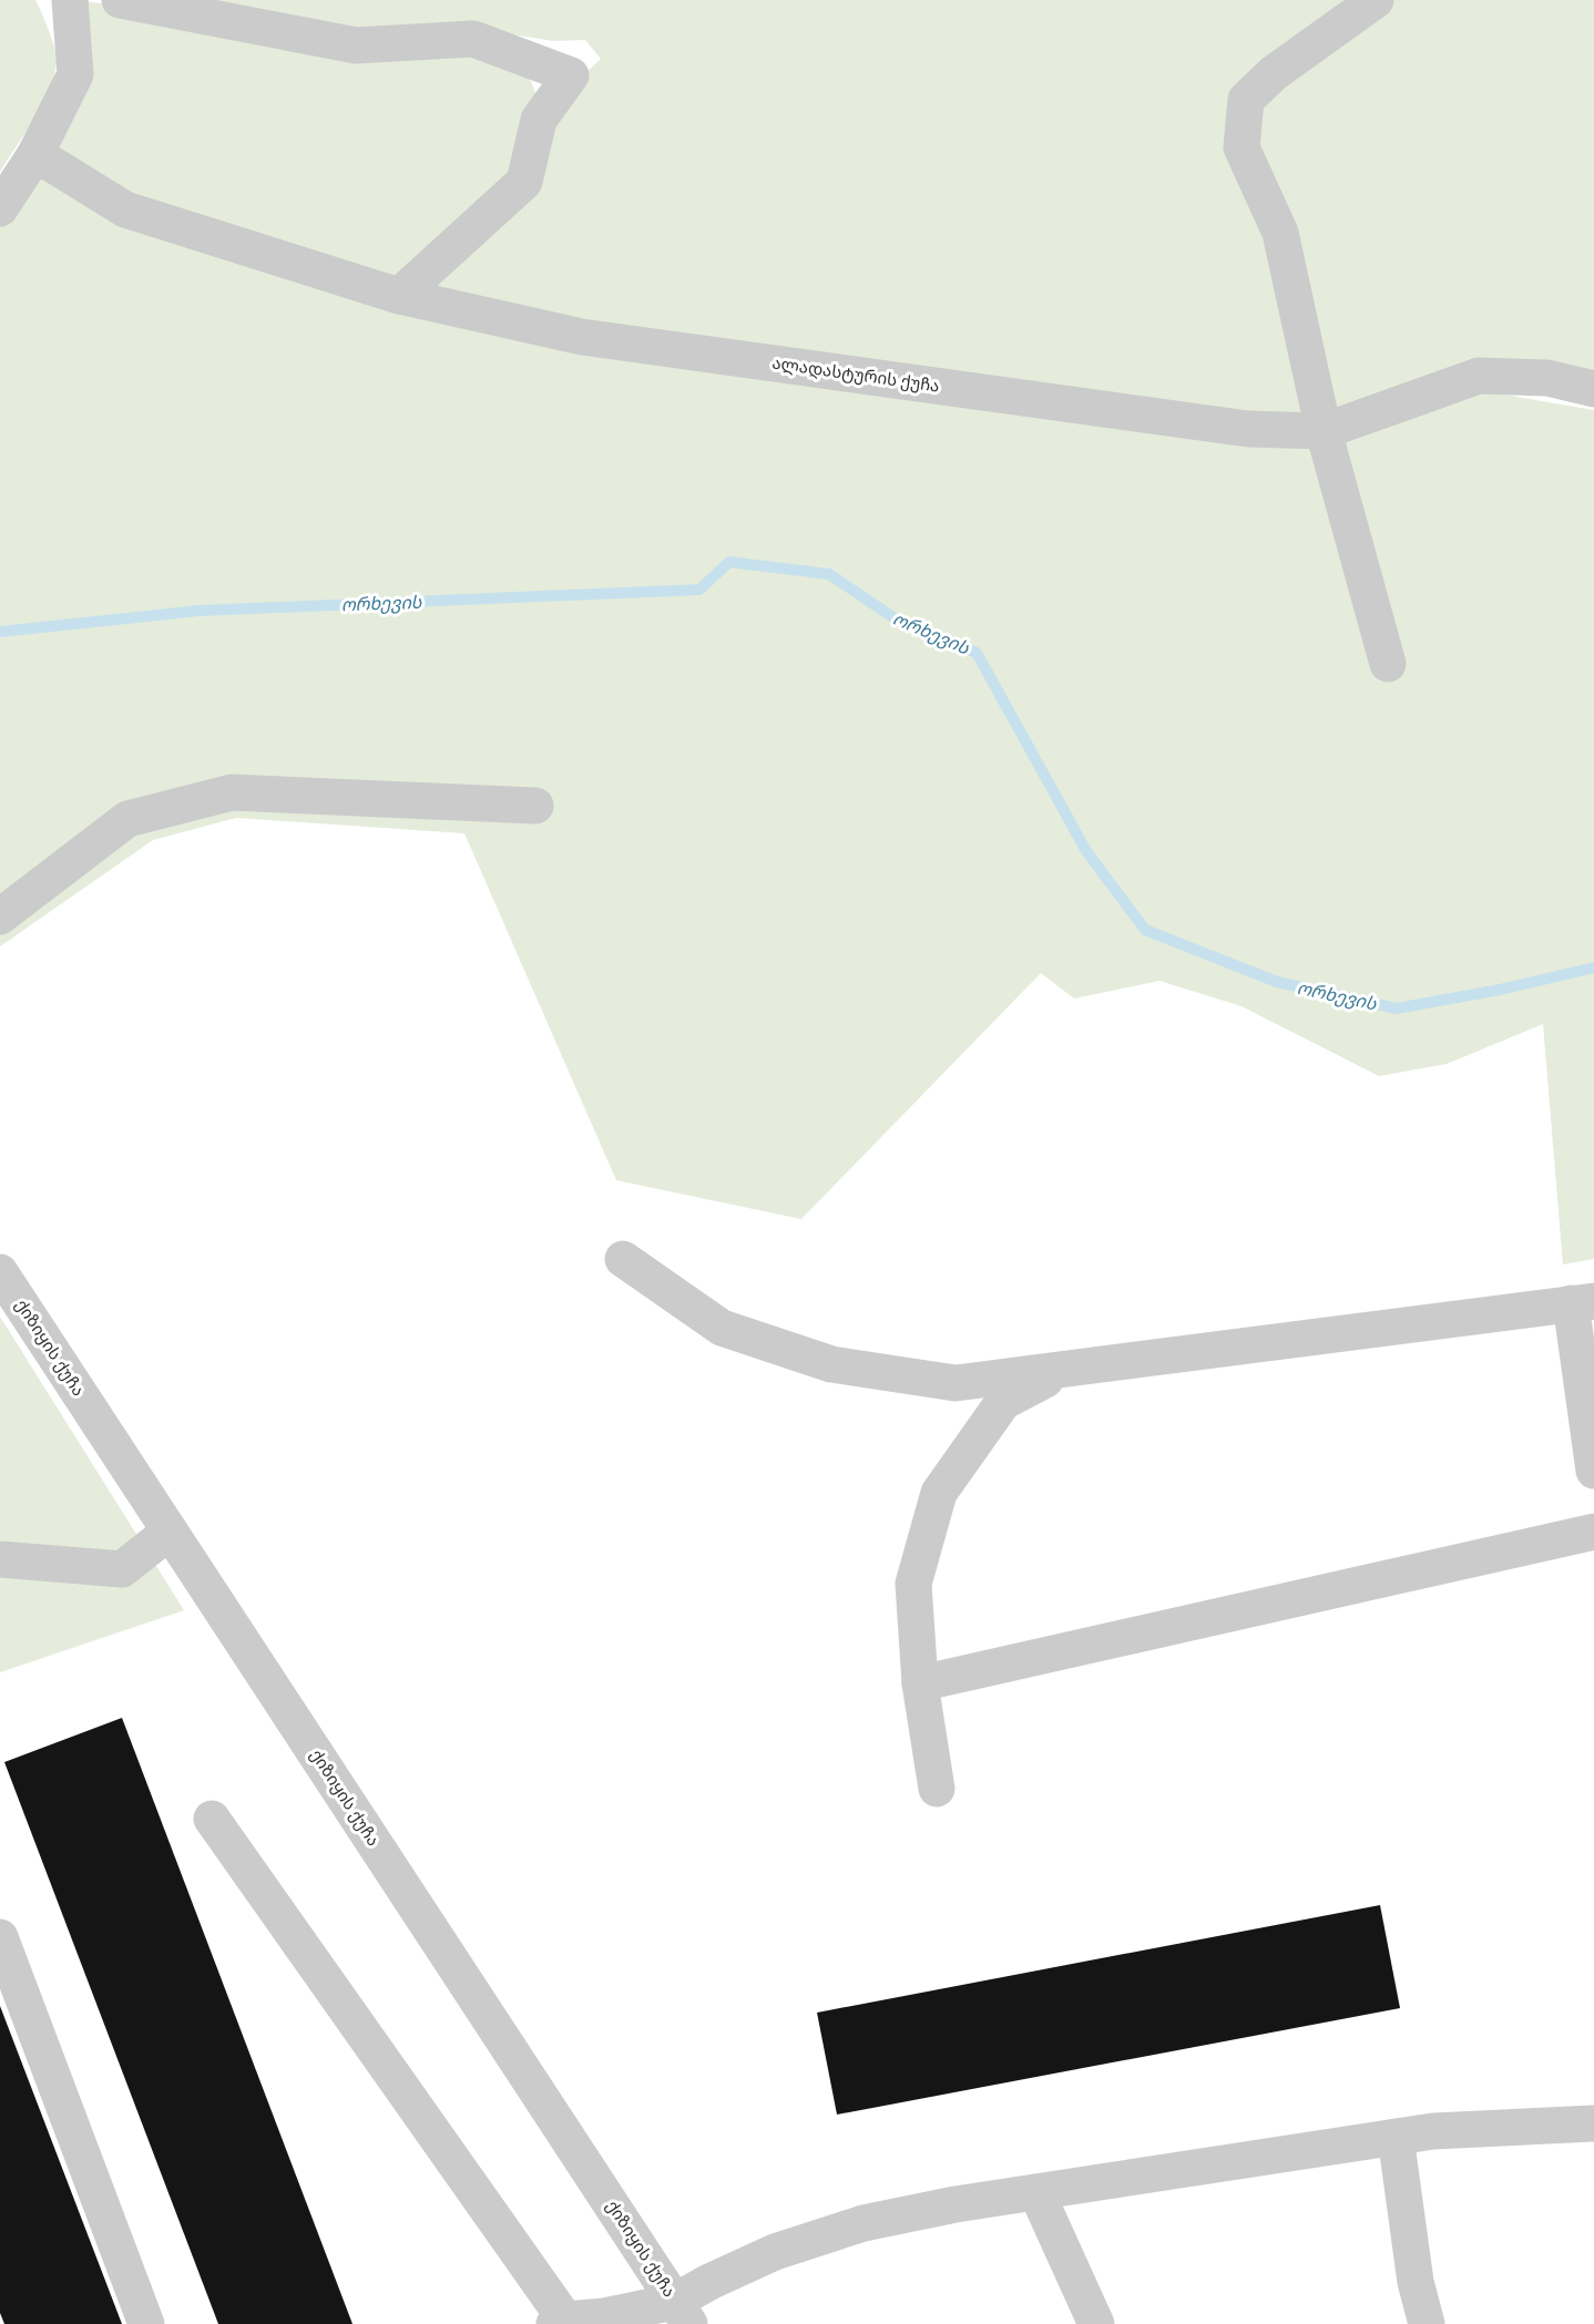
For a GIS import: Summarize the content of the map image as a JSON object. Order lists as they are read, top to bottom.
{
  "streets": {
    "street": ["ალადასტურის ქუჩა", "ქიზიყის ქუჩა"]
  },
  "water": ["ორხევის"]
}
